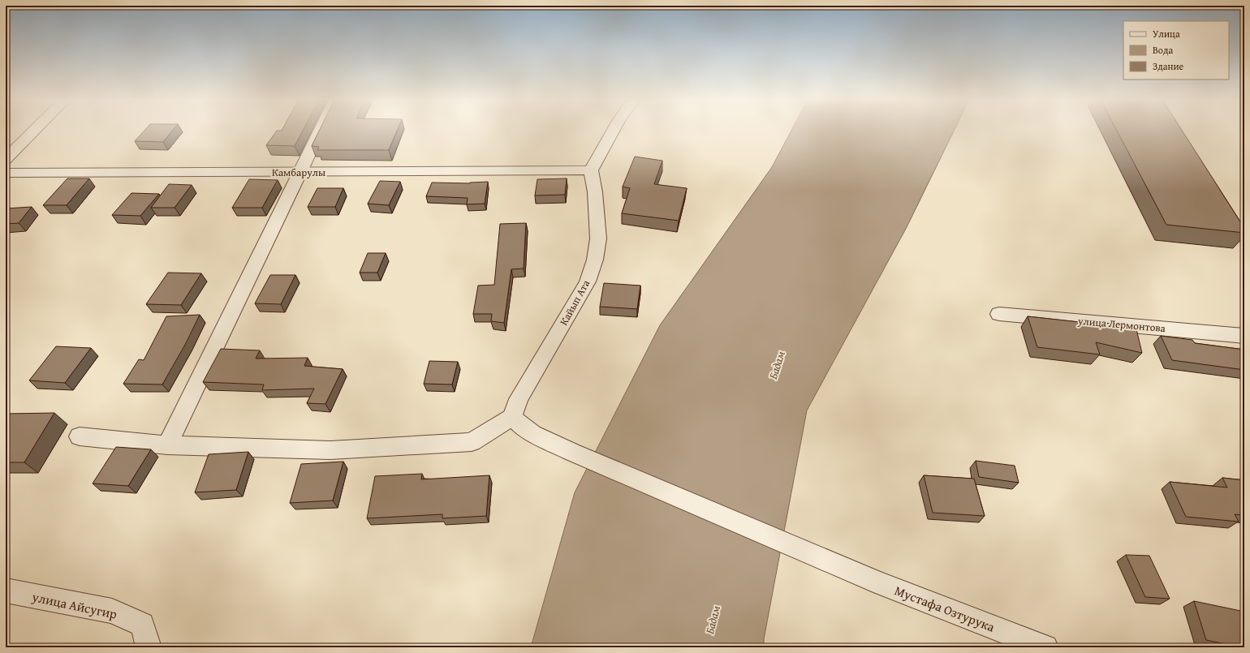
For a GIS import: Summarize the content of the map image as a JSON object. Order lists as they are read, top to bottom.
{
  "streets": {
    "street": [
      "Камбарулы",
      "Кайып Ата",
      "улица Лермонтова",
      "улица Айсугир",
      "Мустафа Озтурука"
    ]
  },
  "crossings": [
    ["Камбарулы", "Кайып Ата"],
    ["Кайып Ата", "Мустафа Озтурука"]
  ],
  "water": ["Бадам"],
  "legend": ["Улица", "Вода", "Здание"]
}
